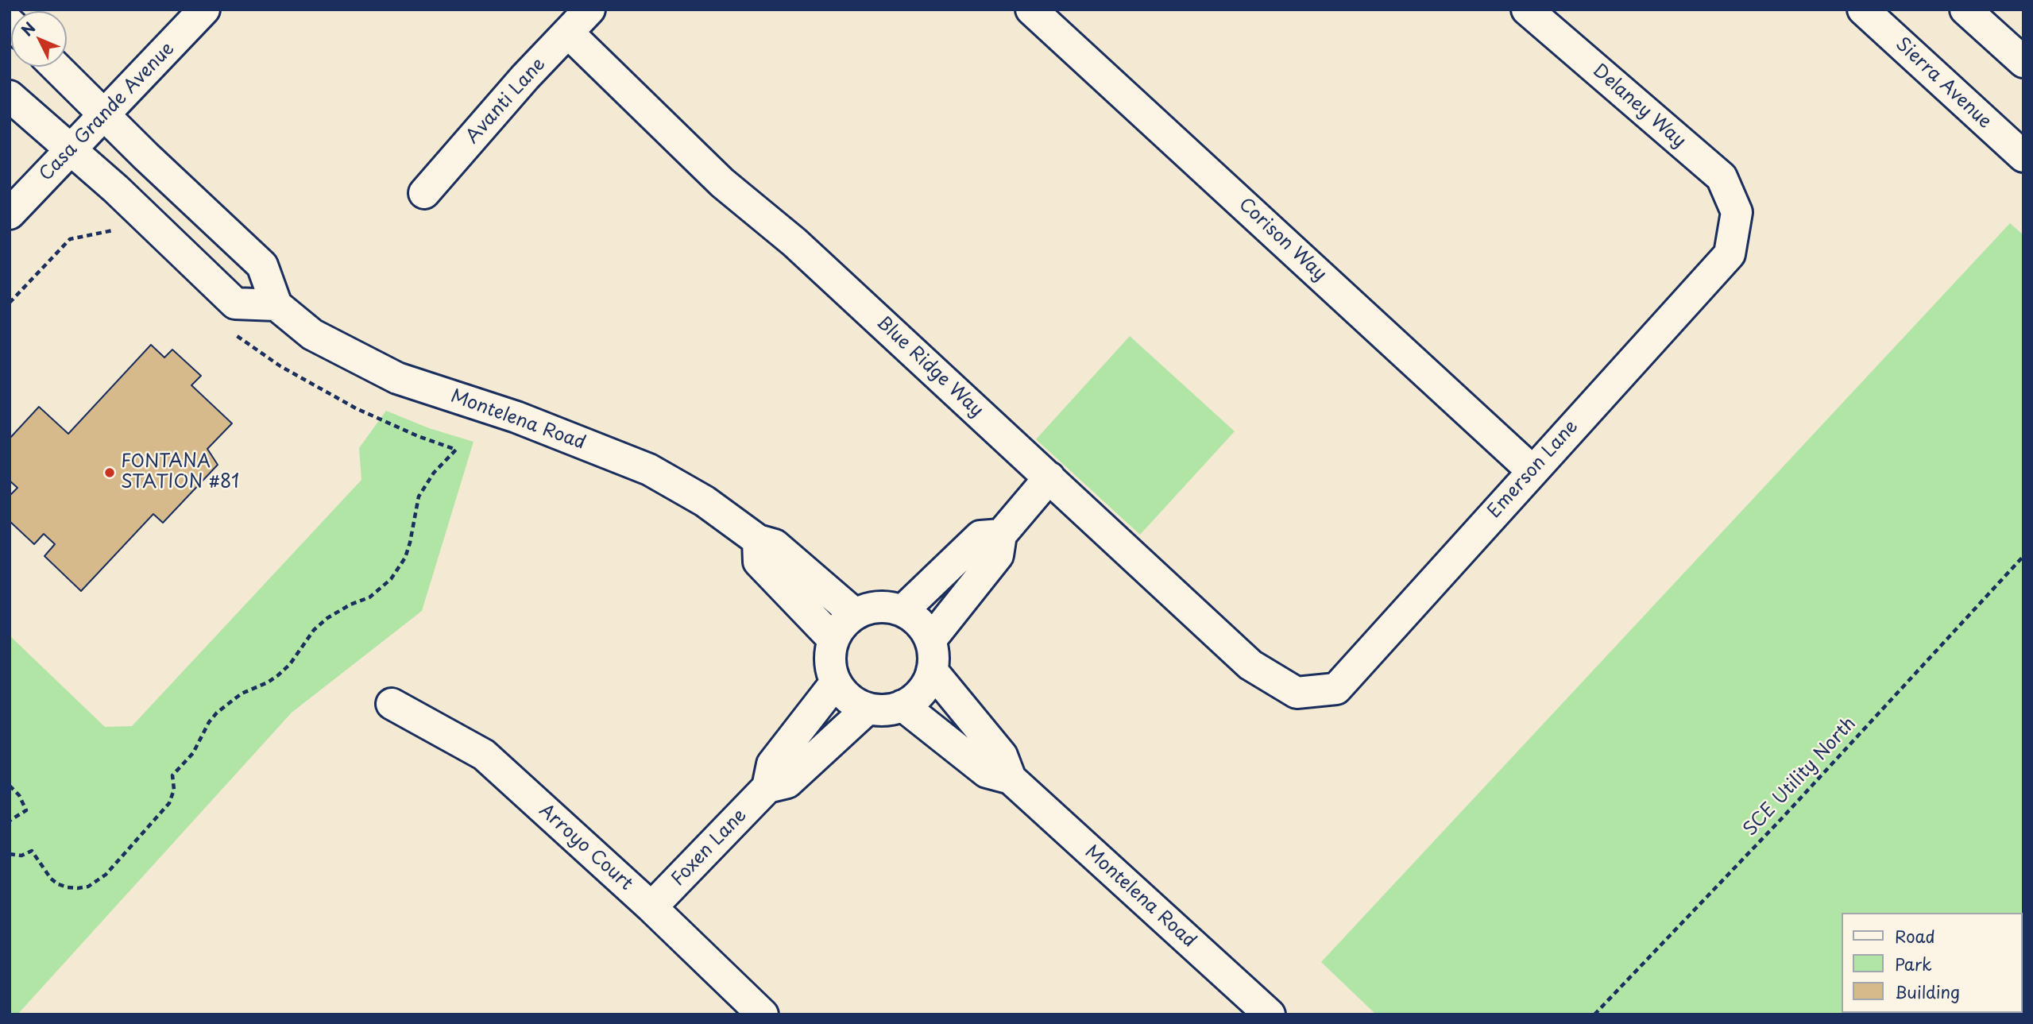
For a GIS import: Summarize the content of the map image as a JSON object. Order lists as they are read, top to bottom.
{
  "streets": {
    "street": [
      "Sierra Avenue",
      "Avanti Lane",
      "Delaney Way",
      "Casa Grande Avenue",
      "Corison Way",
      "Blue Ridge Way",
      "Montelena Road",
      "Emerson Lane",
      "Arroyo Court",
      "Foxen Lane"
    ],
    "path": ["SCE Utility North"]
  },
  "crossings": [
    ["Avanti Lane", "Blue Ridge Way"],
    ["Delaney Way", "Emerson Lane"],
    ["Corison Way", "Emerson Lane"],
    ["Blue Ridge Way", "Emerson Lane"],
    ["Montelena Road", "Foxen Lane"],
    ["Arroyo Court", "Foxen Lane"]
  ],
  "places": ["FONTANA STATION #81"],
  "legend": ["Road", "Park", "Building"],
  "north": "top left"
}
